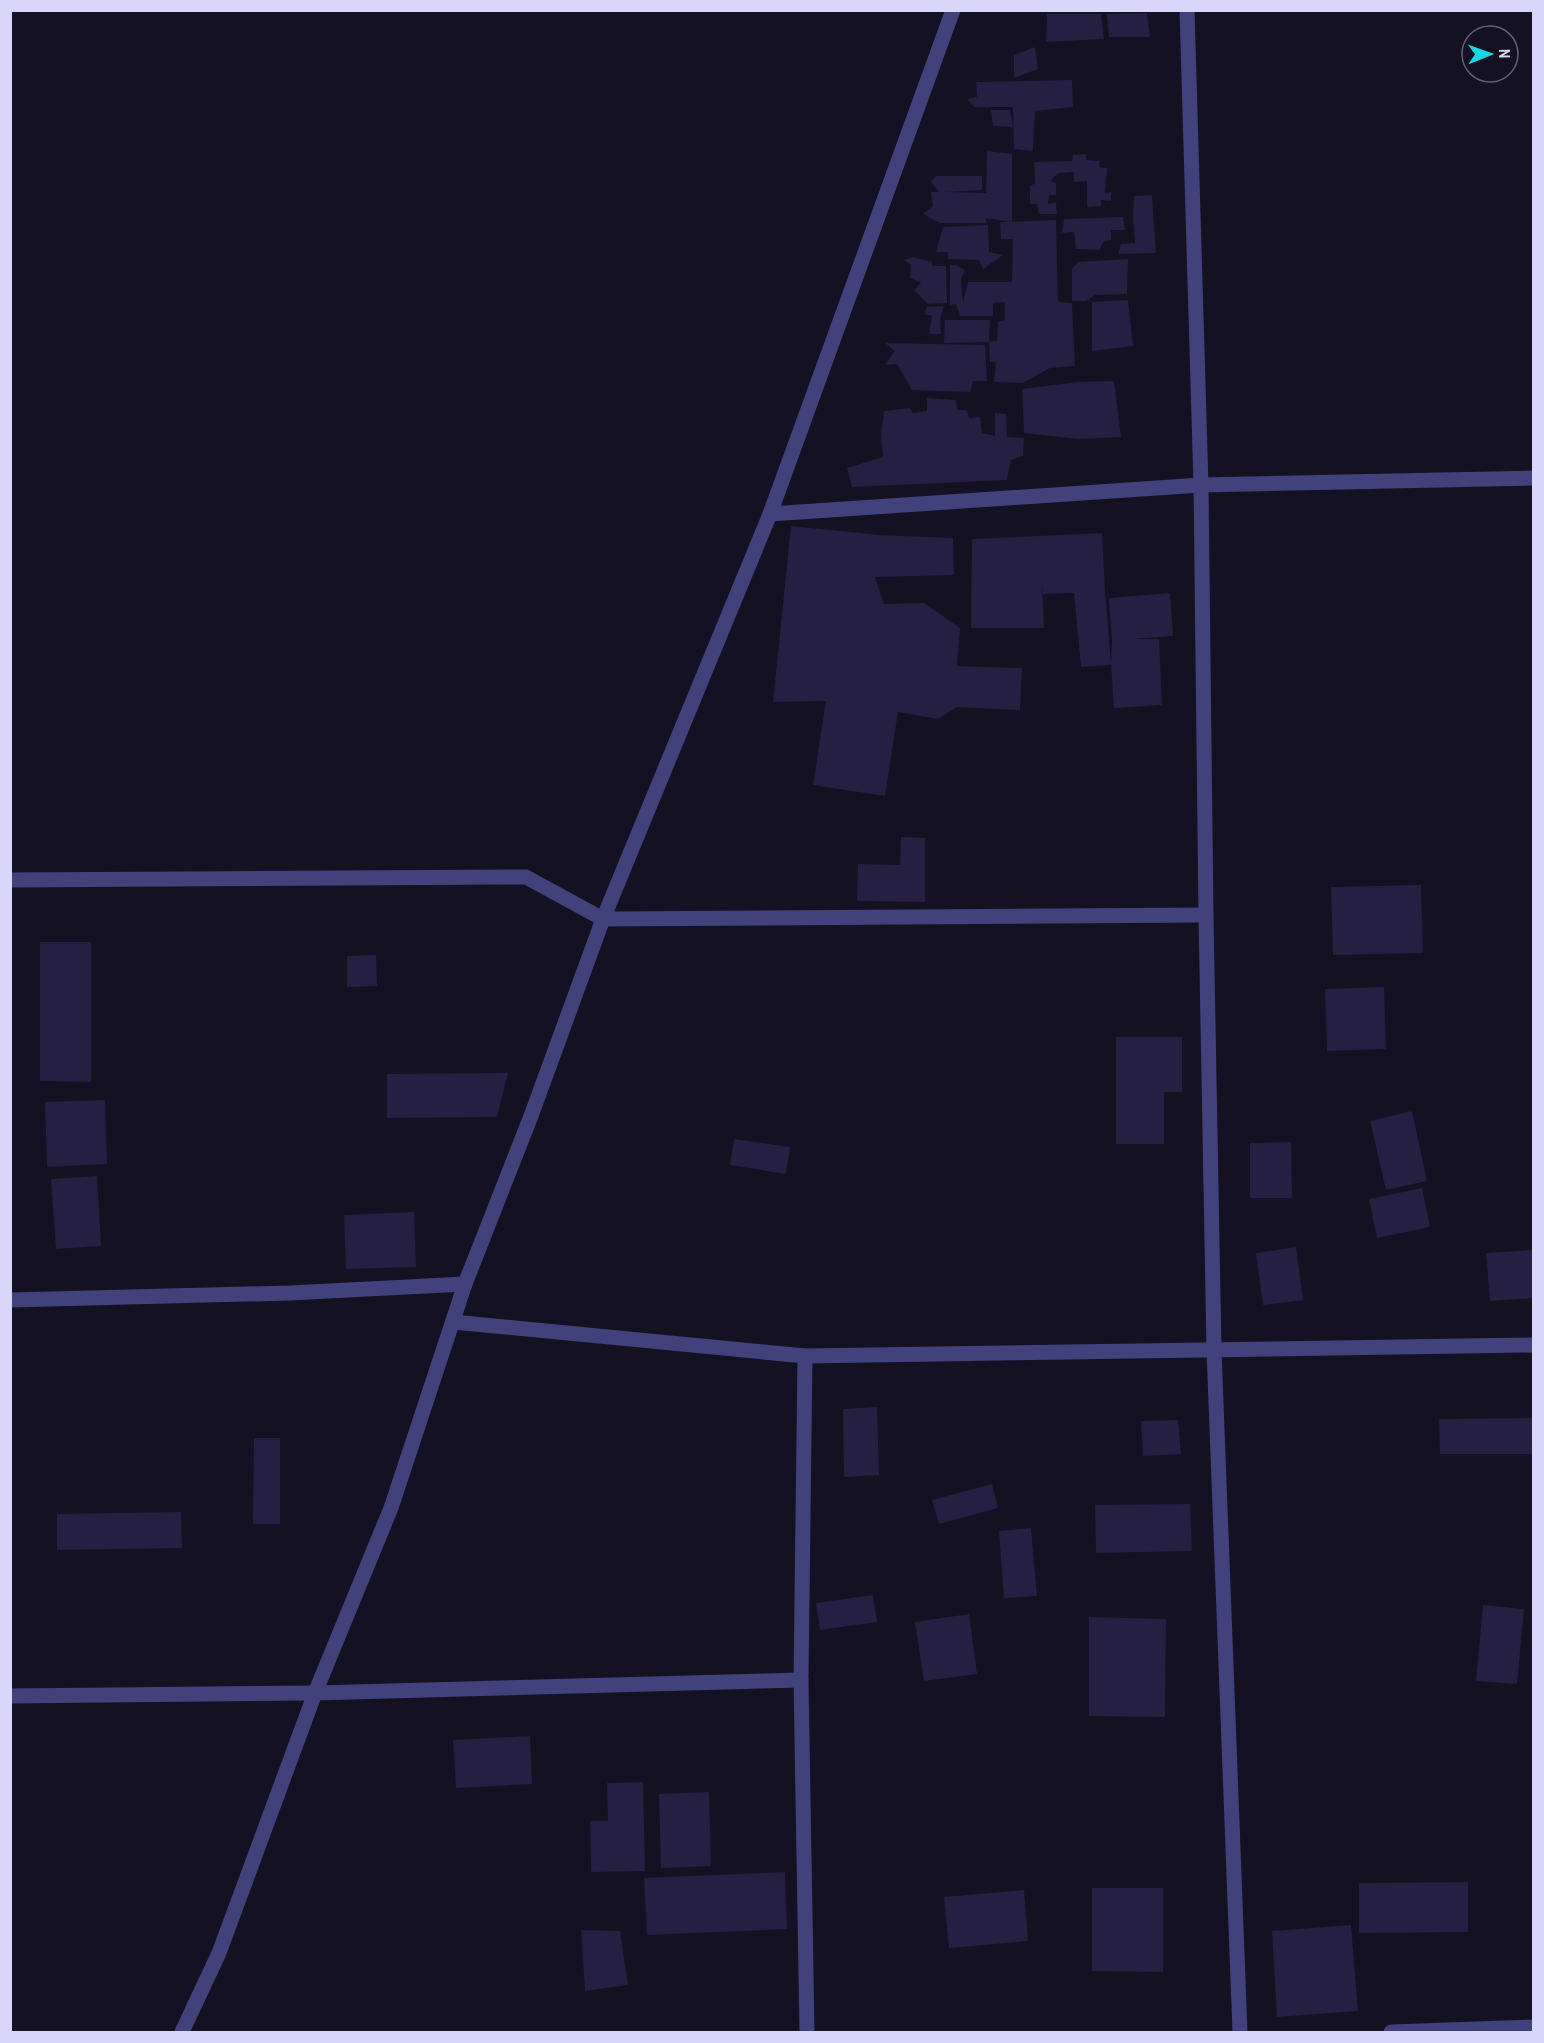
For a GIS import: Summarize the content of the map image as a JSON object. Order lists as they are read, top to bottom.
{
  "north": "right"
}
